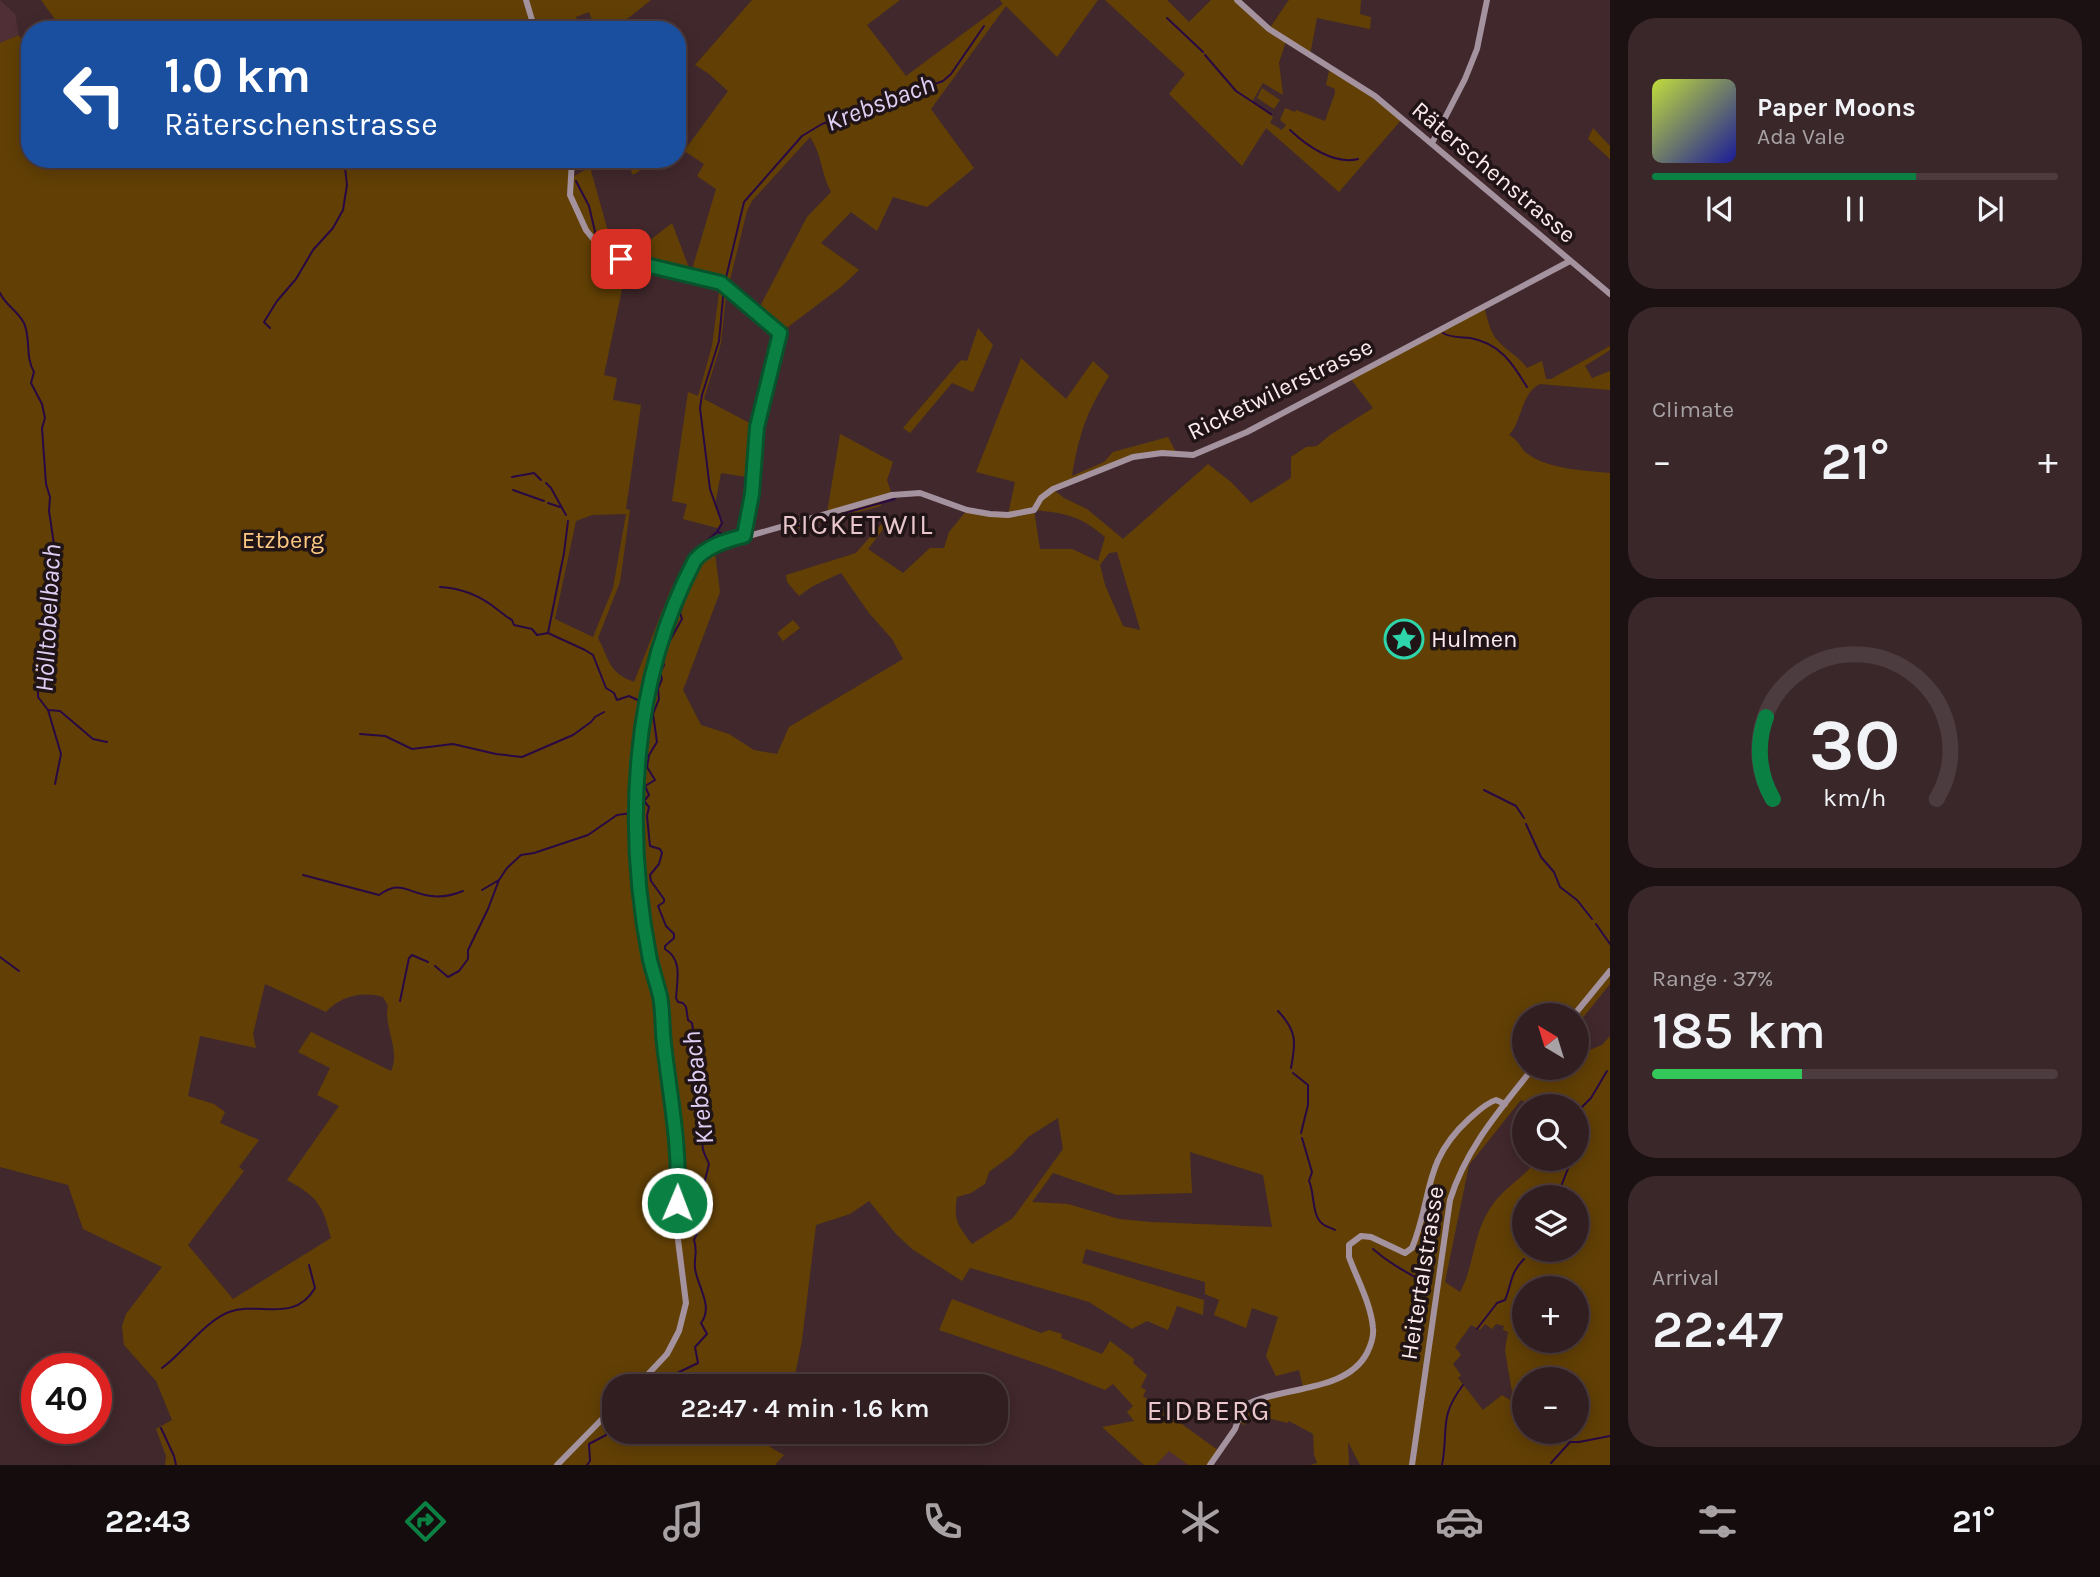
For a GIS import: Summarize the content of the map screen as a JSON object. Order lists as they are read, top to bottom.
{
  "streets": {
    "street": ["Räterschenstrasse", "Ricketwilerstrasse", "Heitertalstrasse"]
  },
  "crossings": [
    ["Räterschenstrasse", "Ricketwilerstrasse"]
  ],
  "districts": ["RICKETWIL", "EIDBERG"],
  "water": ["Krebsbach", "Hölltobelbach"],
  "parks": ["Etzberg"],
  "places": {
    "place": ["Hulmen"]
  },
  "north": "top left",
  "page": {
    "turn": ["1.0 km", "Räterschenstrasse"],
    "song": ["Paper Moons", "Ada Vale"],
    "tile": [
      "Climate",
      ["Range · 37%", "185 km"],
      ["Arrival", "22:47"]
    ],
    "heat": ["−", "21°", "+"],
    "map_buttons": ["+", "−"],
    "limit": "40",
    "trip": "22:47 · 4 min · 1.6 km",
    "tabs": ["22:43", "21°"],
    "gauge": ["30", "km/h"]
  }
}
